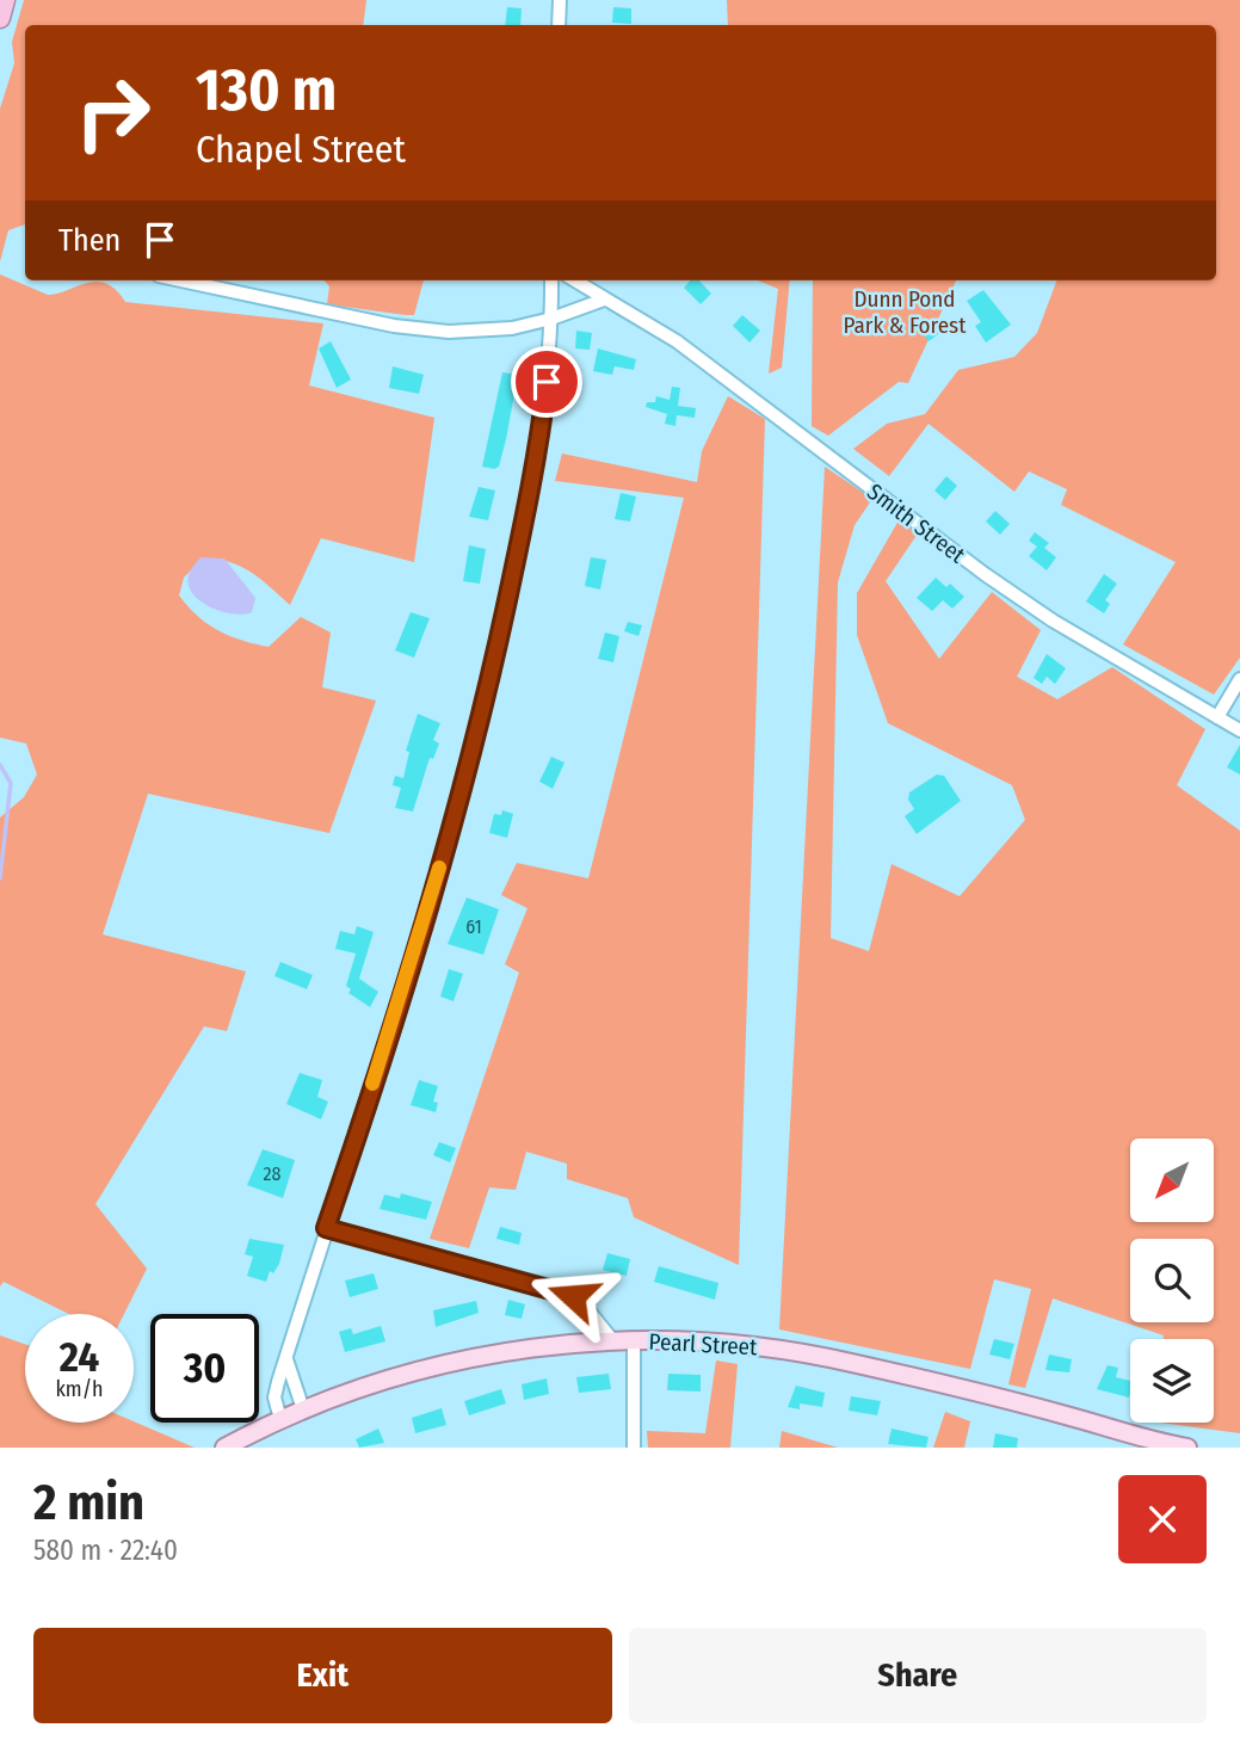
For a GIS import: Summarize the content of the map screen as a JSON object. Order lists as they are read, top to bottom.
{
  "streets": {
    "main road": ["Pearl Street"],
    "street": ["Smith Street"]
  },
  "parks": ["Dunn Pond Park & Forest"],
  "house_numbers": ["61", "28"],
  "north": "bottom left",
  "page": {
    "turn": ["130 m", "Chapel Street"],
    "then": "Then",
    "speed": "24 km/h",
    "limit": "30",
    "heading": ["2 min", "580 m · 22:40"],
    "buttons": ["Exit", "Share"]
  }
}
